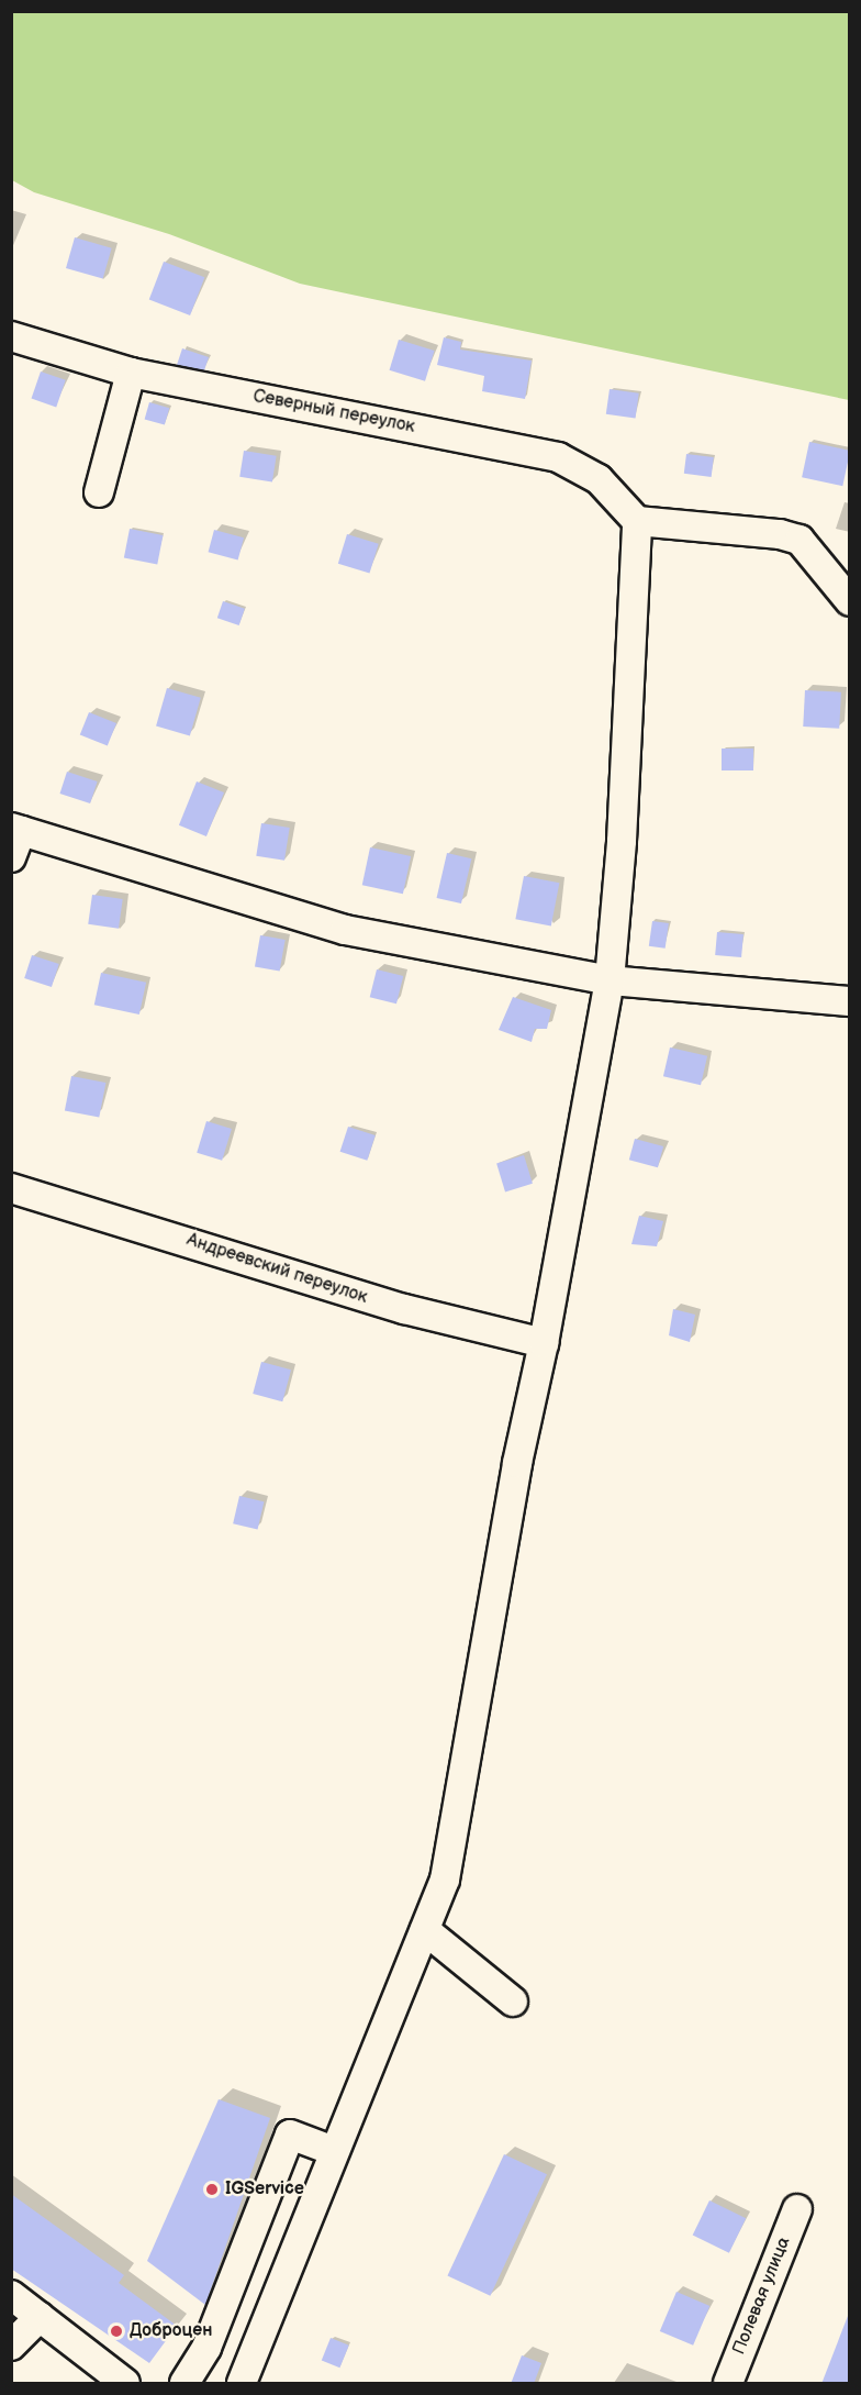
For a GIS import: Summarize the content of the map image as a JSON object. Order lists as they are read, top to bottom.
{
  "streets": {
    "street": ["Северный переулок", "Андреевский переулок", "Полевая улица"]
  },
  "places": ["IGService", "Доброцен"]
}
